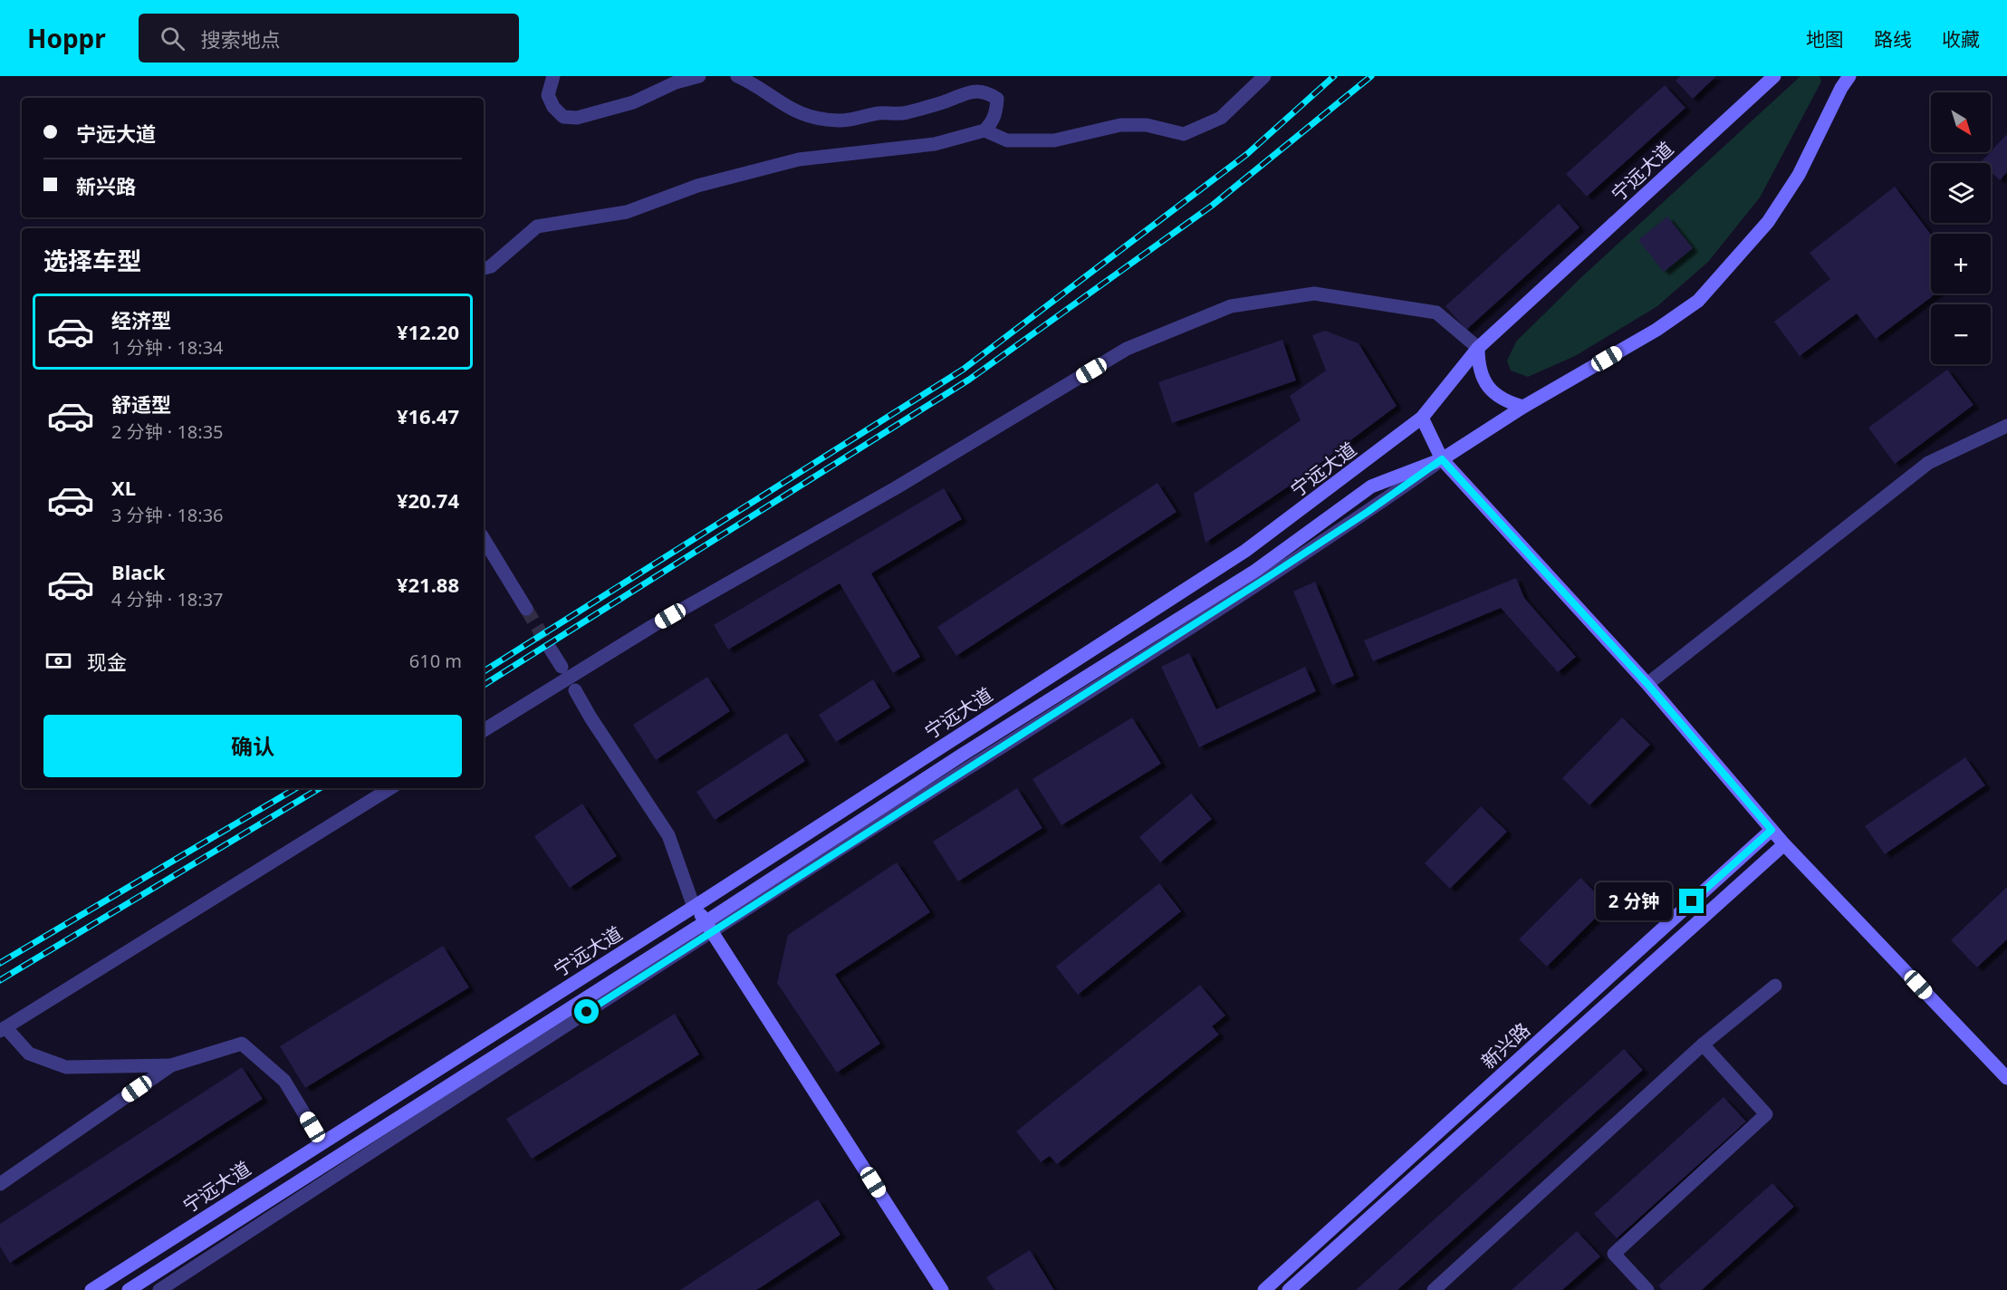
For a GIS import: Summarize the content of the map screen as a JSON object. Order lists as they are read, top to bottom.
{
  "streets": {
    "main road": ["宁远大道", "新兴路"]
  },
  "north": "bottom right",
  "page": {
    "header": "Hoppr",
    "search": "搜索地点",
    "nav": ["地图", "路线", "收藏"],
    "map_buttons": ["+", "−"],
    "banner": ["宁远大道", "新兴路"],
    "heading": "选择车型",
    "list": [
      {
        "name": "经济型",
        "note": "1 分钟 · 18:34",
        "value": "¥12.20"
      },
      {
        "name": "舒适型",
        "note": "2 分钟 · 18:35",
        "value": "¥16.47"
      },
      {
        "name": "XL",
        "note": "3 分钟 · 18:36",
        "value": "¥20.74"
      },
      {
        "name": "Black",
        "note": "4 分钟 · 18:37",
        "value": "¥21.88"
      }
    ],
    "pay": ["现金", "610 m"],
    "buttons": "确认",
    "bubble": "2 分钟"
  }
}
